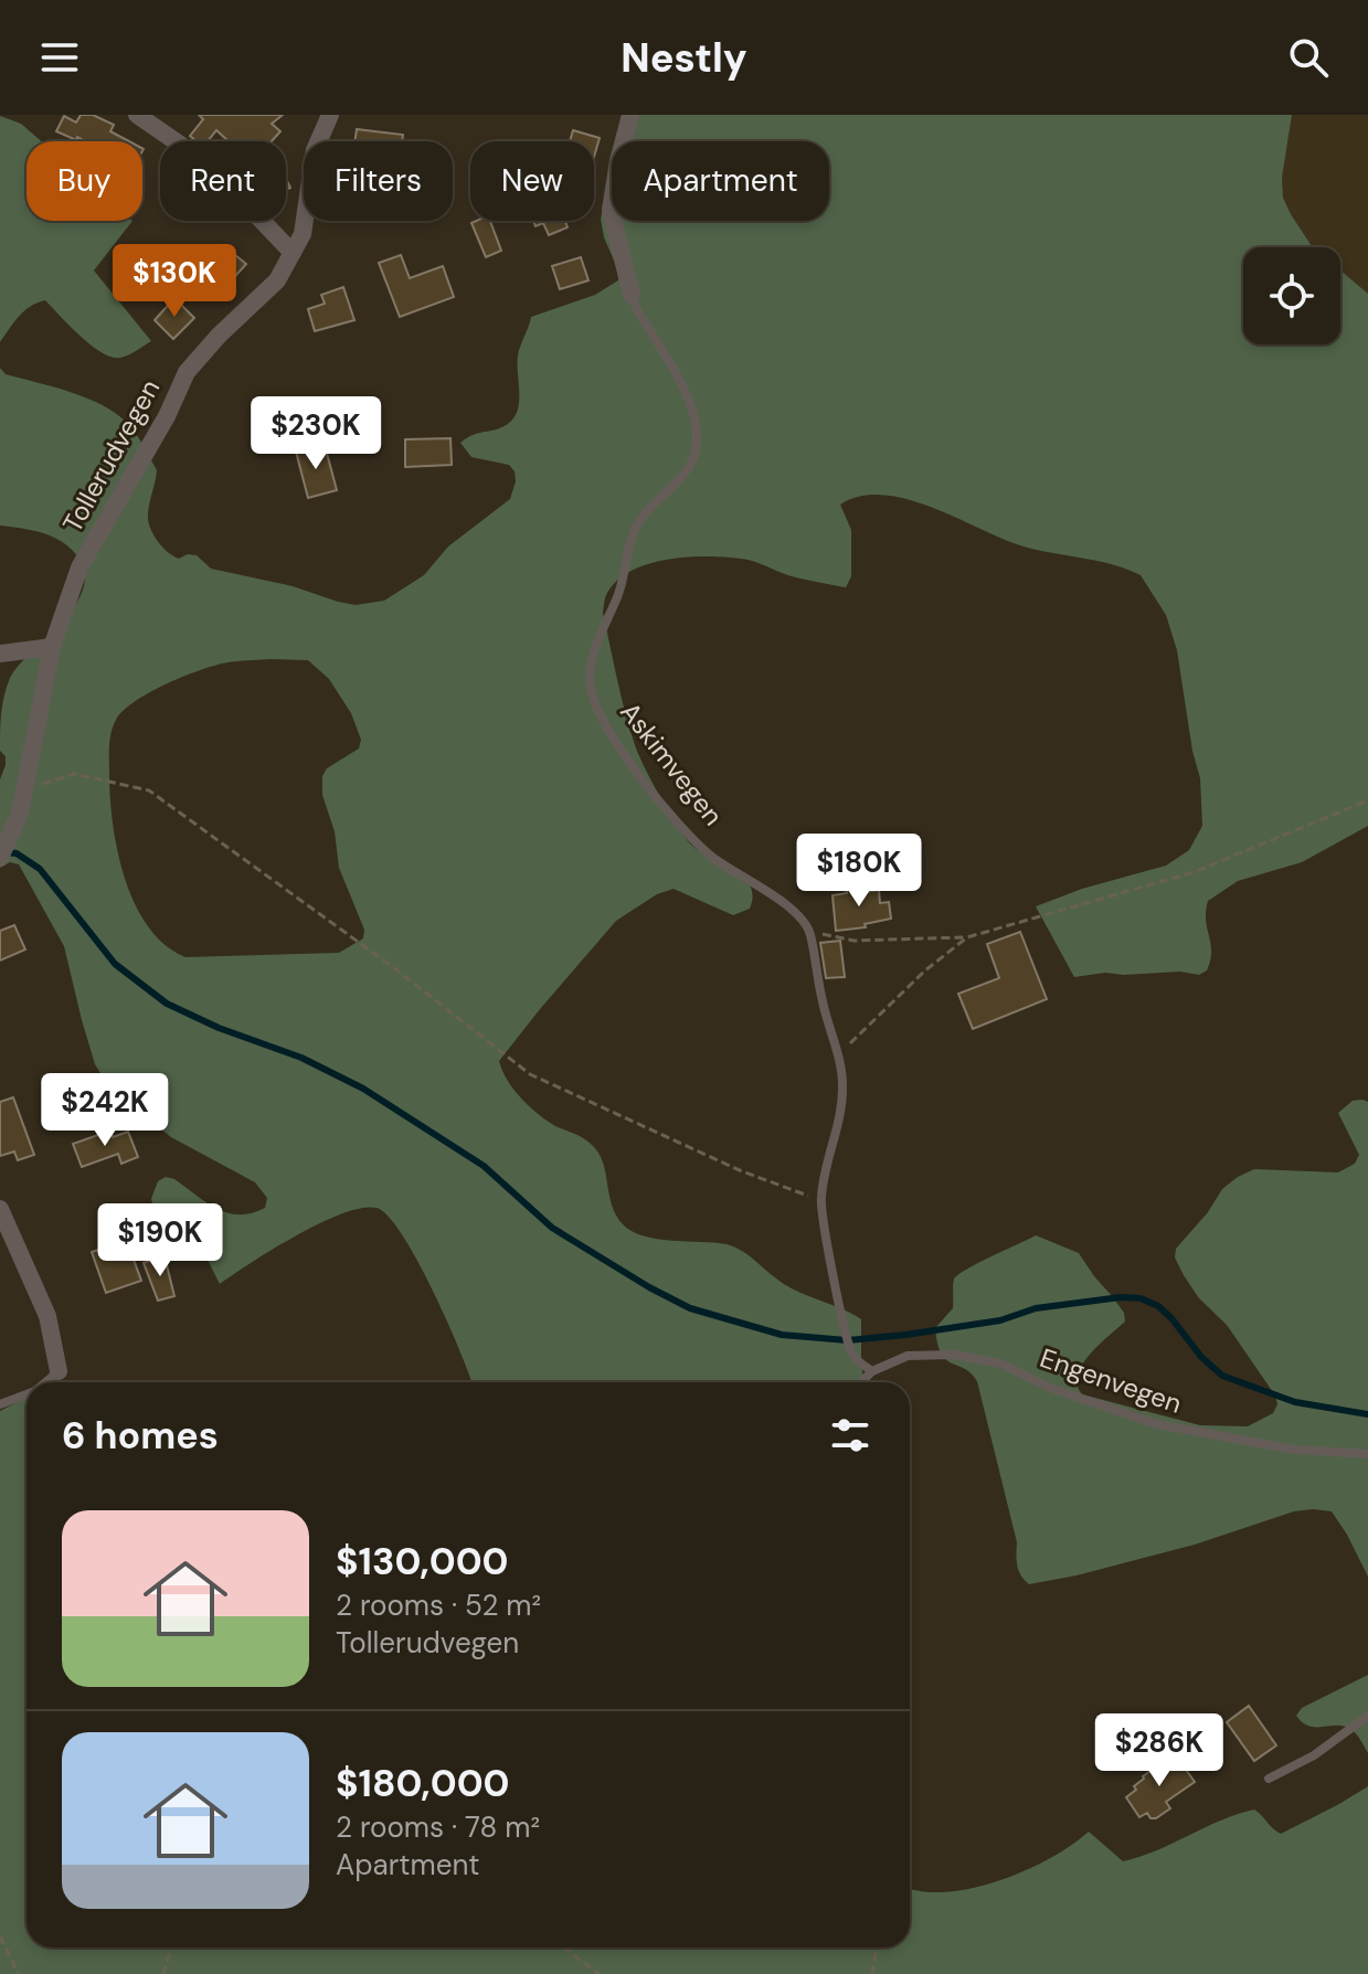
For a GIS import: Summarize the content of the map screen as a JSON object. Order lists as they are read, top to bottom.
{
  "streets": {
    "street": ["Tollerudvegen", "Askimvegen"],
    "lane": ["Engenvegen"]
  },
  "page": {
    "header": "Nestly",
    "chip": [
      "Buy",
      "Rent",
      "Filters",
      "New",
      "Apartment"
    ],
    "price": [
      "$130K",
      "$230K",
      "$180K",
      "$242K",
      "$190K",
      "$286K"
    ],
    "heading": "6 homes",
    "list": [
      {
        "name": "$130,000",
        "note": "2 rooms · 52 m² · Tollerudvegen"
      },
      {
        "name": "$180,000",
        "note": "2 rooms · 78 m² · Apartment"
      }
    ]
  }
}
